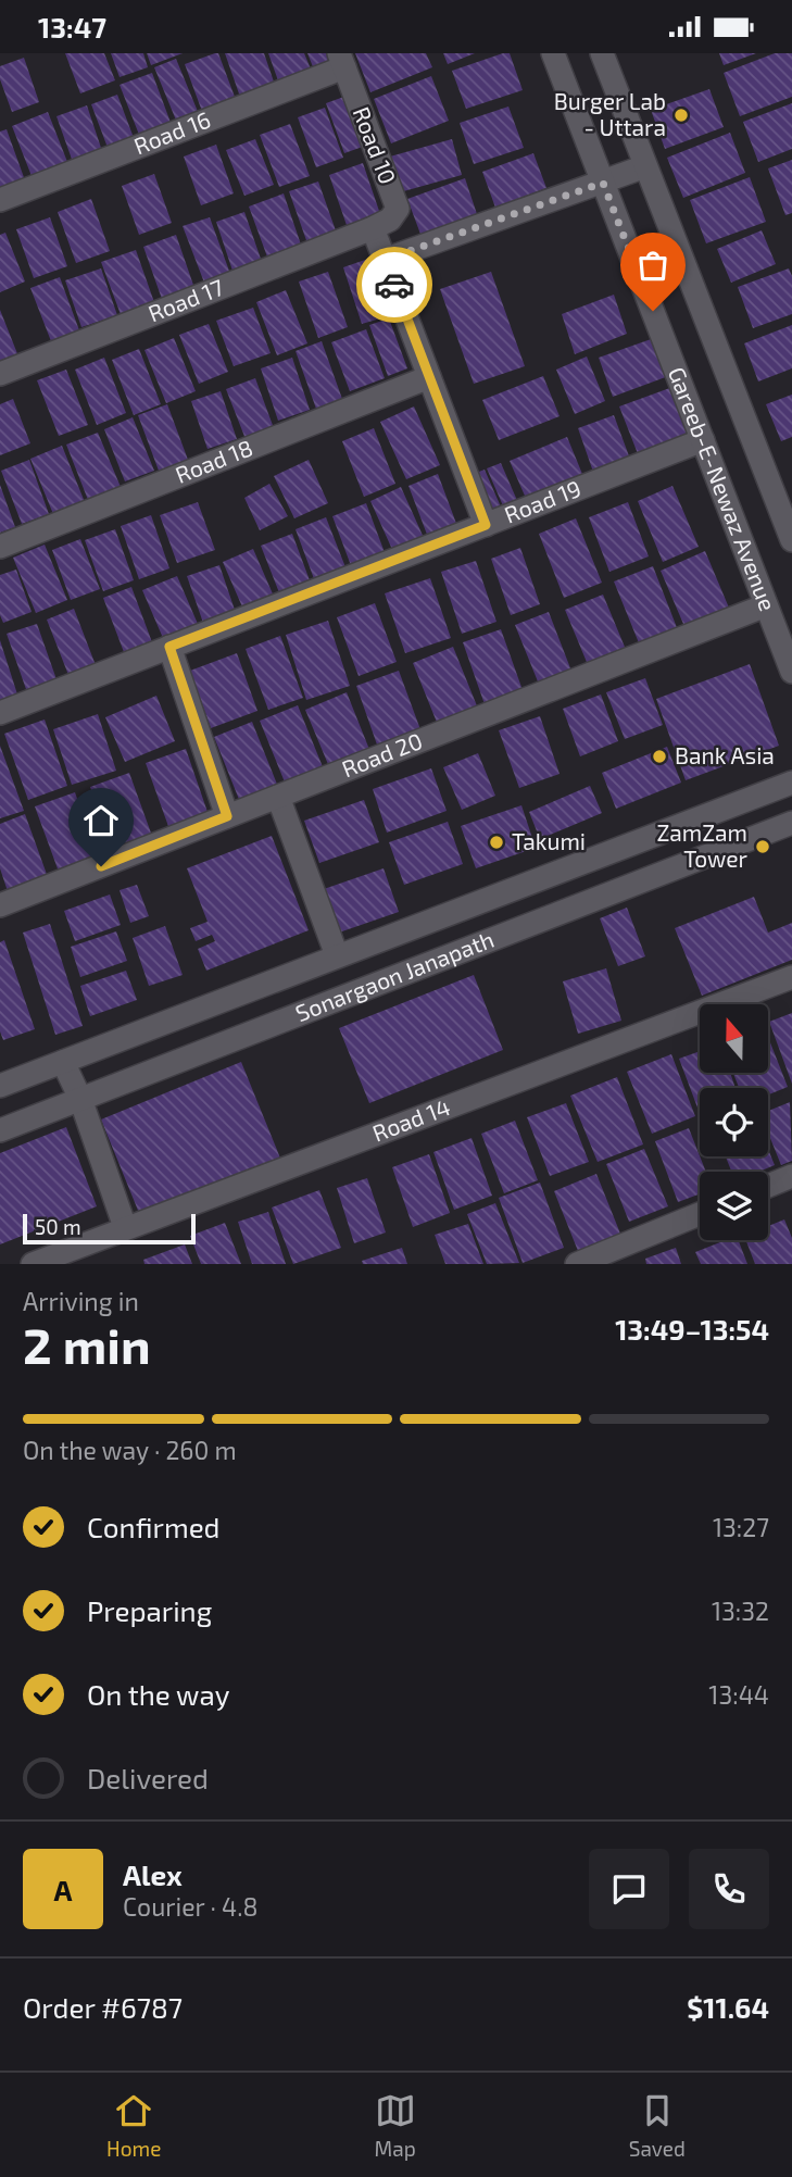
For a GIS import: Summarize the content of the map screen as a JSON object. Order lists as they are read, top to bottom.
{
  "streets": {
    "street": [
      "Road 16",
      "Road 10",
      "Road 17",
      "Road 18",
      "Gareeb-E-Newaz Avenue",
      "Road 19",
      "Road 20",
      "Sonargaon Janapath",
      "Road 14"
    ]
  },
  "crossings": [
    ["Road 16", "Road 10"],
    ["Road 10", "Road 17"],
    ["Gareeb-E-Newaz Avenue", "Road 19"],
    ["Gareeb-E-Newaz Avenue", "Road 20"]
  ],
  "places": [
    "Burger Lab - Uttara",
    "Bank Asia",
    "Takumi",
    "ZamZam Tower"
  ],
  "scale_bar": "50 m",
  "north": "top",
  "page": {
    "status": "13:47",
    "scale": "50 m",
    "heading": ["2 min", "Arriving in", "13:49–13:54"],
    "panel": [
      "Alex",
      "Courier · 4.8",
      "Order #6787",
      "$11.64"
    ],
    "bar": "On the way · 260 m",
    "list": [
      ["Confirmed", "13:27"],
      ["Preparing", "13:32"],
      ["On the way", "13:44"],
      "Delivered"
    ],
    "round": "A",
    "tabs": ["Home", "Map", "Saved"]
  }
}
